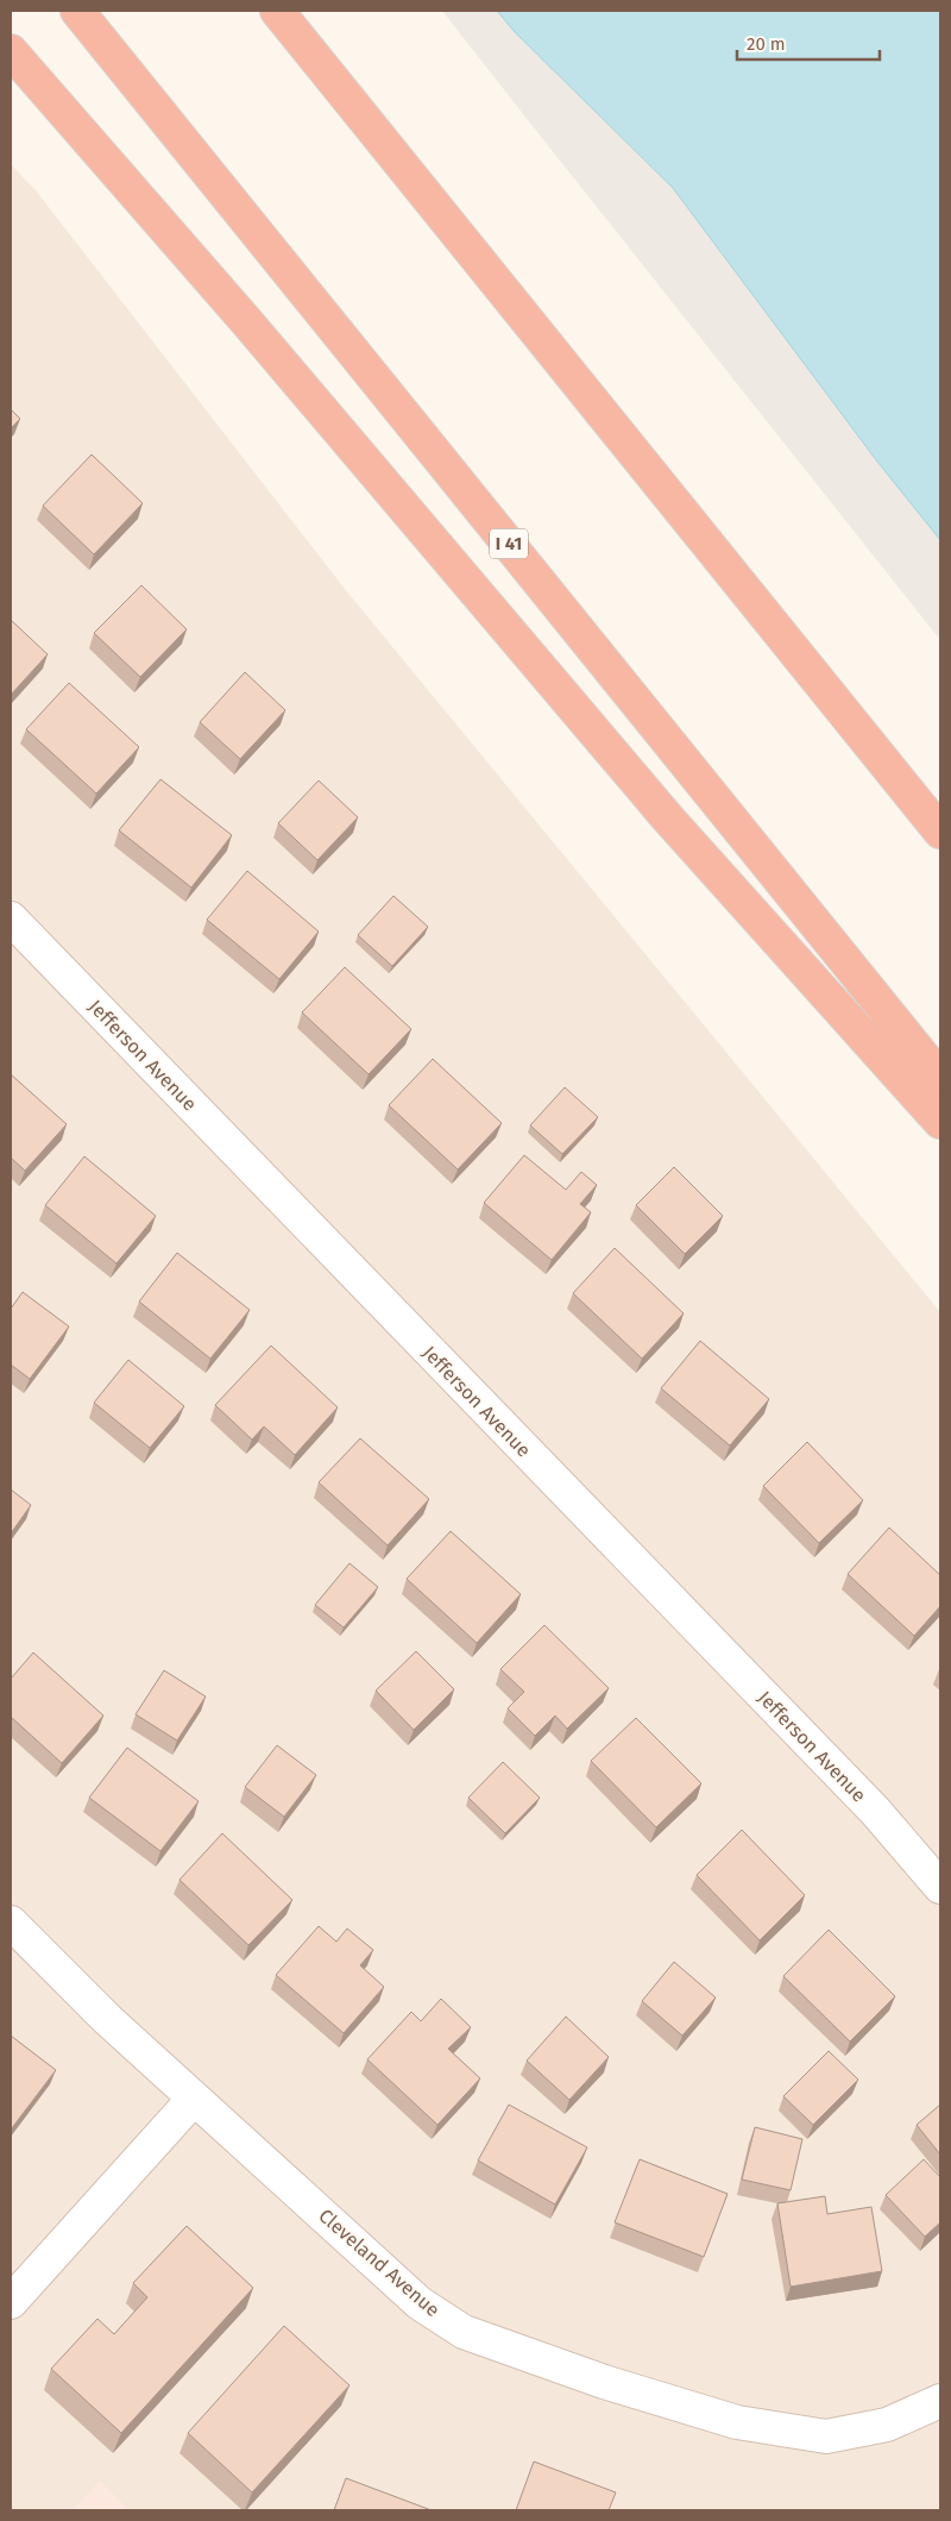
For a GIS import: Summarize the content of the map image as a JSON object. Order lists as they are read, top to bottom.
{
  "streets": {
    "highway": ["I 41"],
    "street": ["Jefferson Avenue", "Cleveland Avenue"]
  },
  "scale_bar": "20 m"
}
